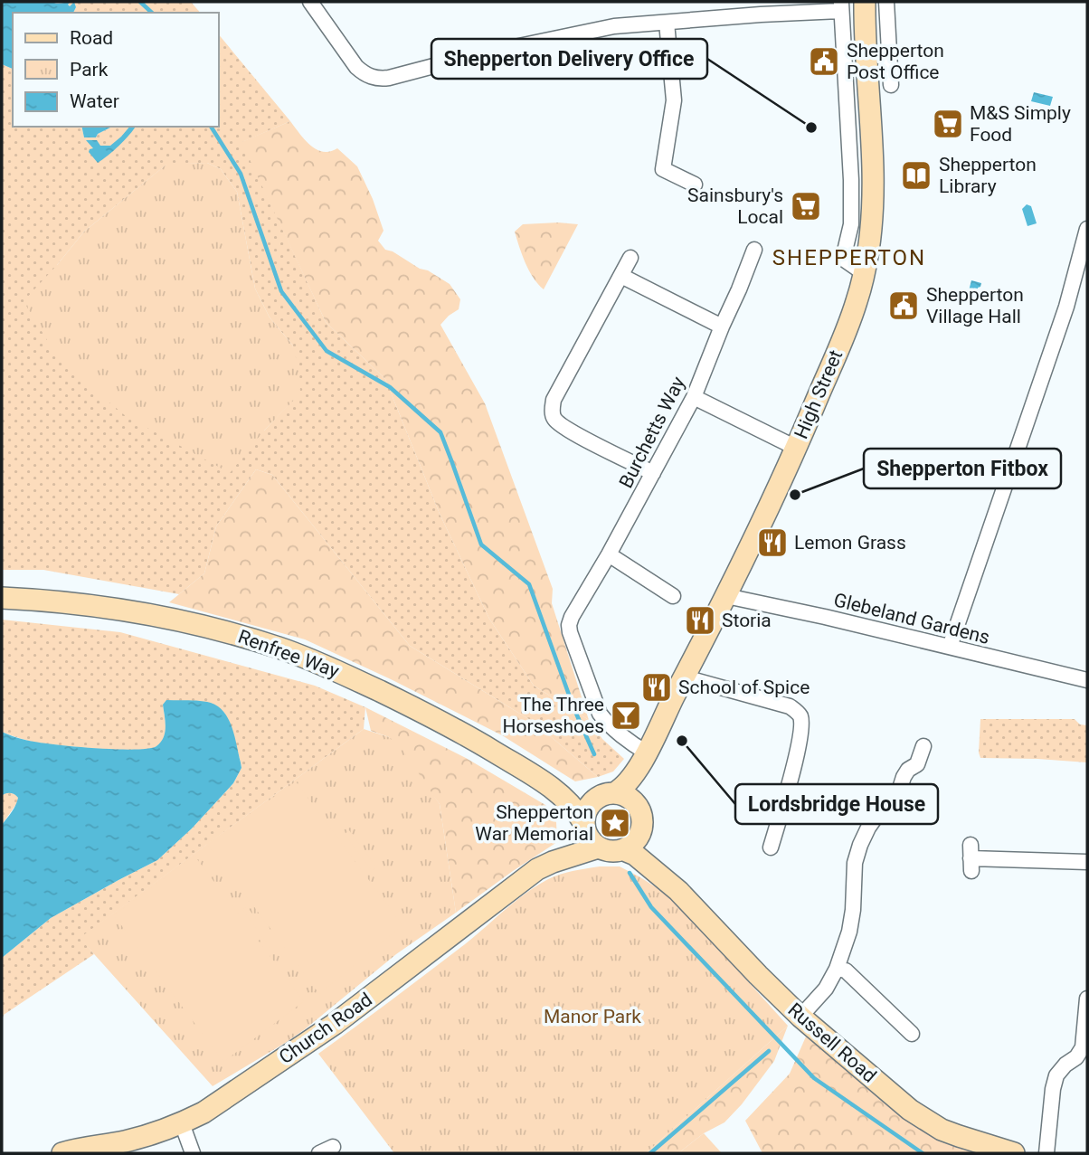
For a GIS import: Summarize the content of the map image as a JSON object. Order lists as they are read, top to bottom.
{
  "streets": {
    "main road": [
      "High Street",
      "Renfree Way",
      "Church Road",
      "Russell Road"
    ],
    "street": ["Burchetts Way", "Glebeland Gardens"]
  },
  "crossings": [
    ["High Street", "Burchetts Way"],
    ["High Street", "Glebeland Gardens"],
    ["High Street", "Renfree Way"],
    ["High Street", "Church Road"],
    ["High Street", "Russell Road"],
    ["Renfree Way", "Church Road"],
    ["Renfree Way", "Russell Road"],
    ["Church Road", "Russell Road"]
  ],
  "districts": ["SHEPPERTON"],
  "parks": ["Manor Park"],
  "places": {
    "public building": ["Shepperton Post Office", "Shepperton Village Hall"],
    "supermarket": ["M&S Simply Food", "Sainsbury's Local"],
    "other": ["Shepperton Delivery Office", "Shepperton Fitbox", "Lordsbridge House"],
    "library": ["Shepperton Library"],
    "restaurant": ["Lemon Grass", "Storia", "School of Spice"],
    "bar": ["The Three Horseshoes"],
    "place": ["Shepperton War Memorial"]
  },
  "legend": ["Road", "Park", "Water"]
}
